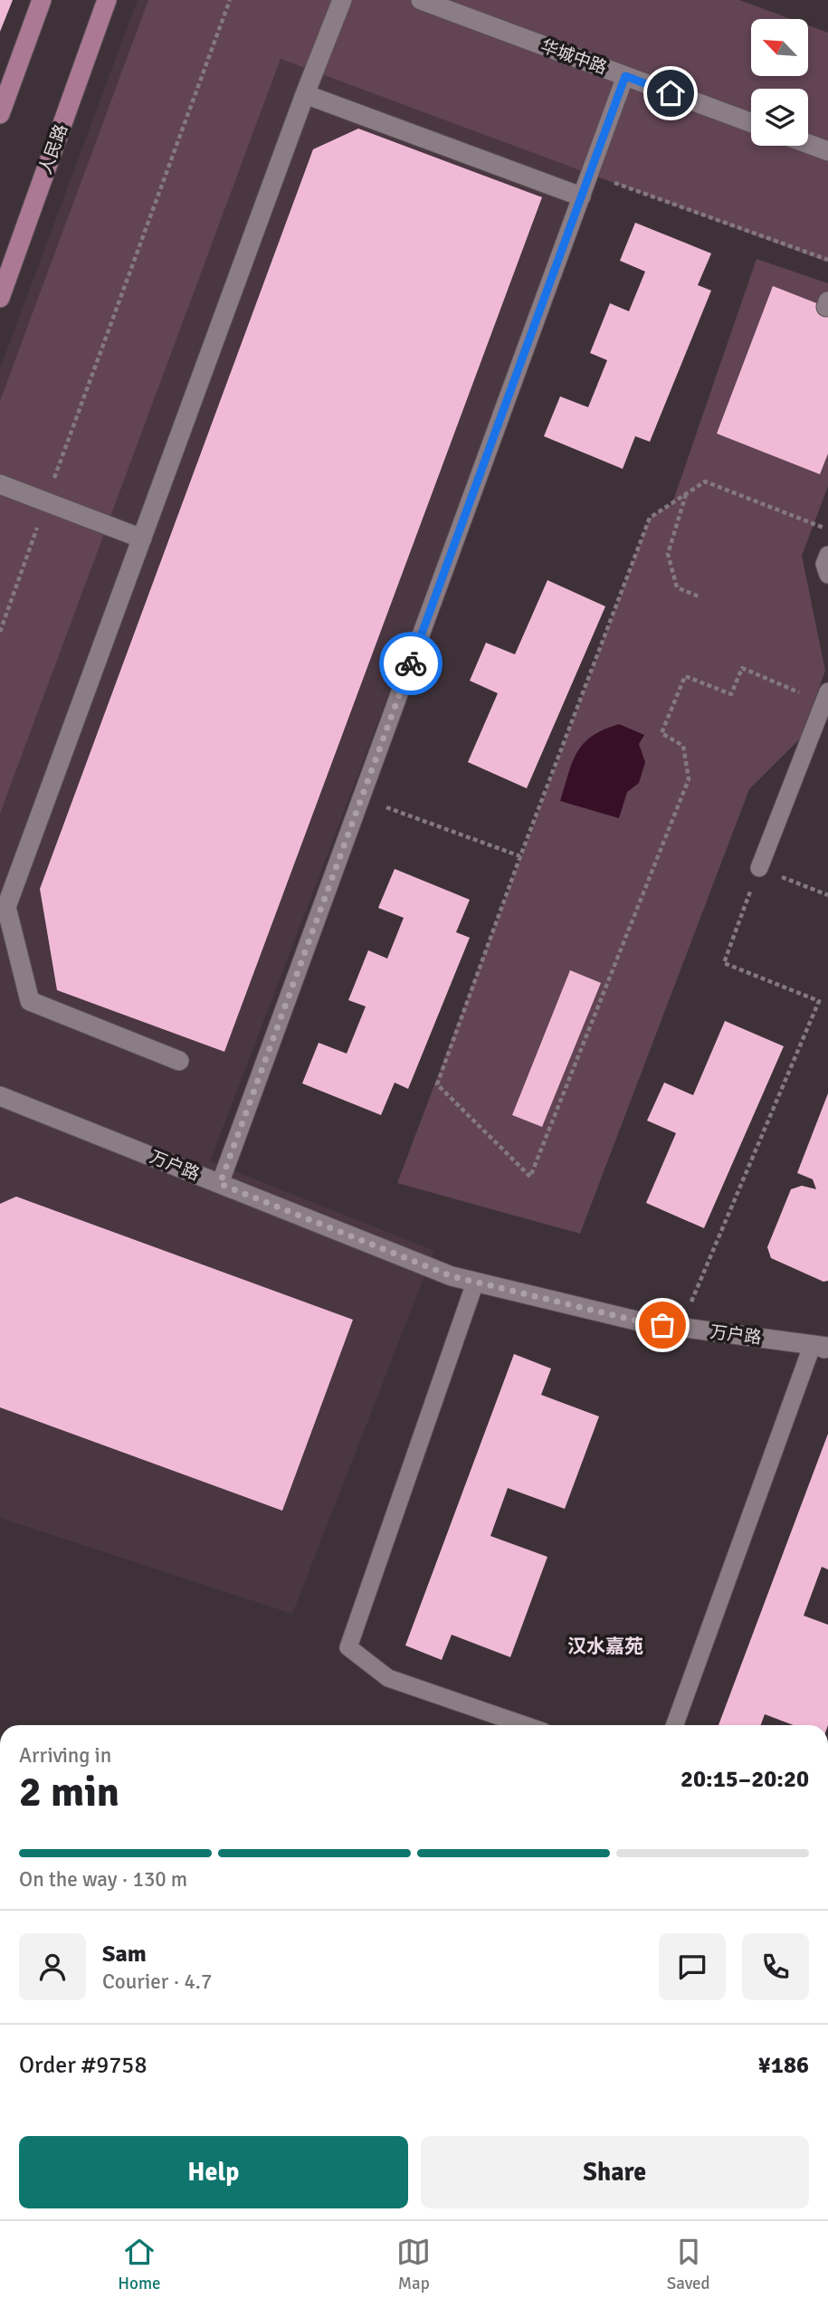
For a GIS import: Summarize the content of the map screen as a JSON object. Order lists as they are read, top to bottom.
{
  "streets": {
    "main road": ["人民路"],
    "street": ["华城中路", "万户路"]
  },
  "districts": ["汉水嘉苑"],
  "north": "top left",
  "page": {
    "heading": ["2 min", "Arriving in", "20:15–20:20"],
    "panel": [
      "Sam",
      "Courier · 4.7",
      "Order #9758",
      "¥186"
    ],
    "bar": "On the way · 130 m",
    "buttons": ["Help", "Share"],
    "tabs": ["Home", "Map", "Saved"]
  }
}
